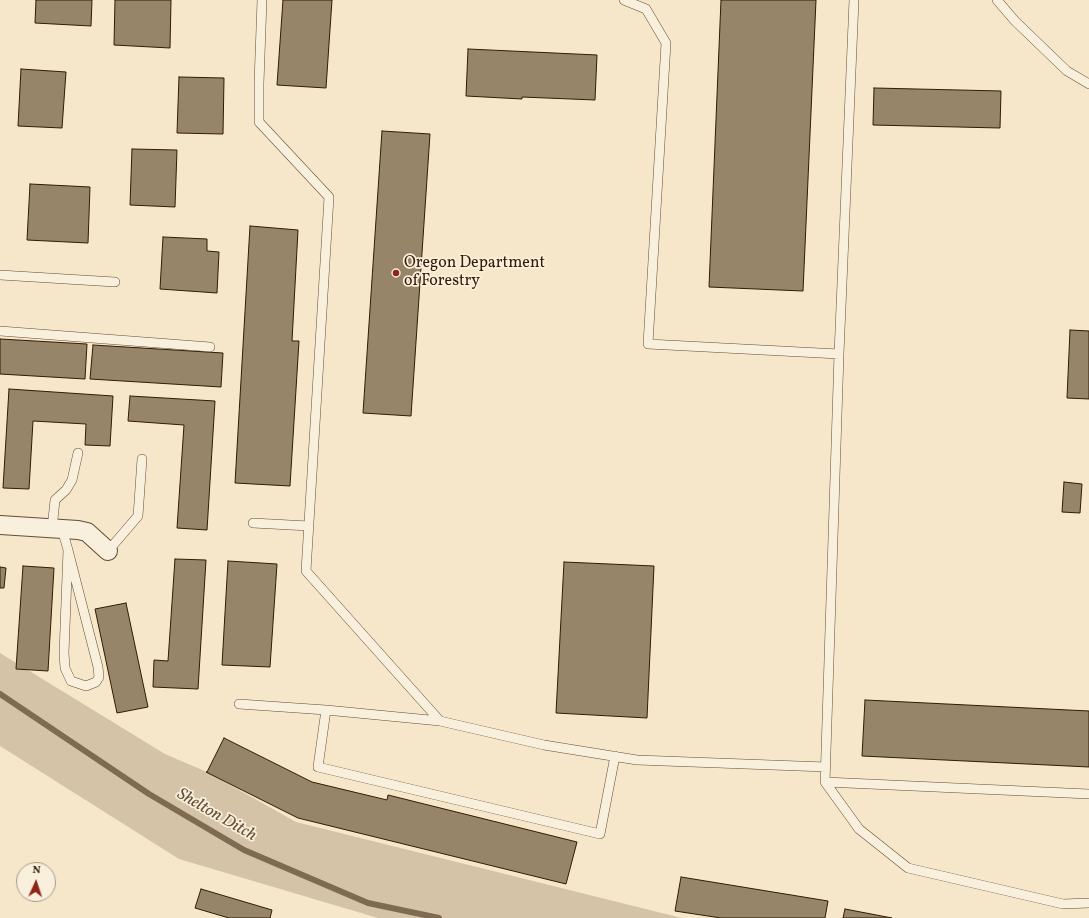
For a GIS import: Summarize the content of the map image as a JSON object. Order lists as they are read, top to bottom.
{
  "water": ["Shelton Ditch"],
  "places": ["Oregon Department of Forestry"],
  "north": "top"
}
